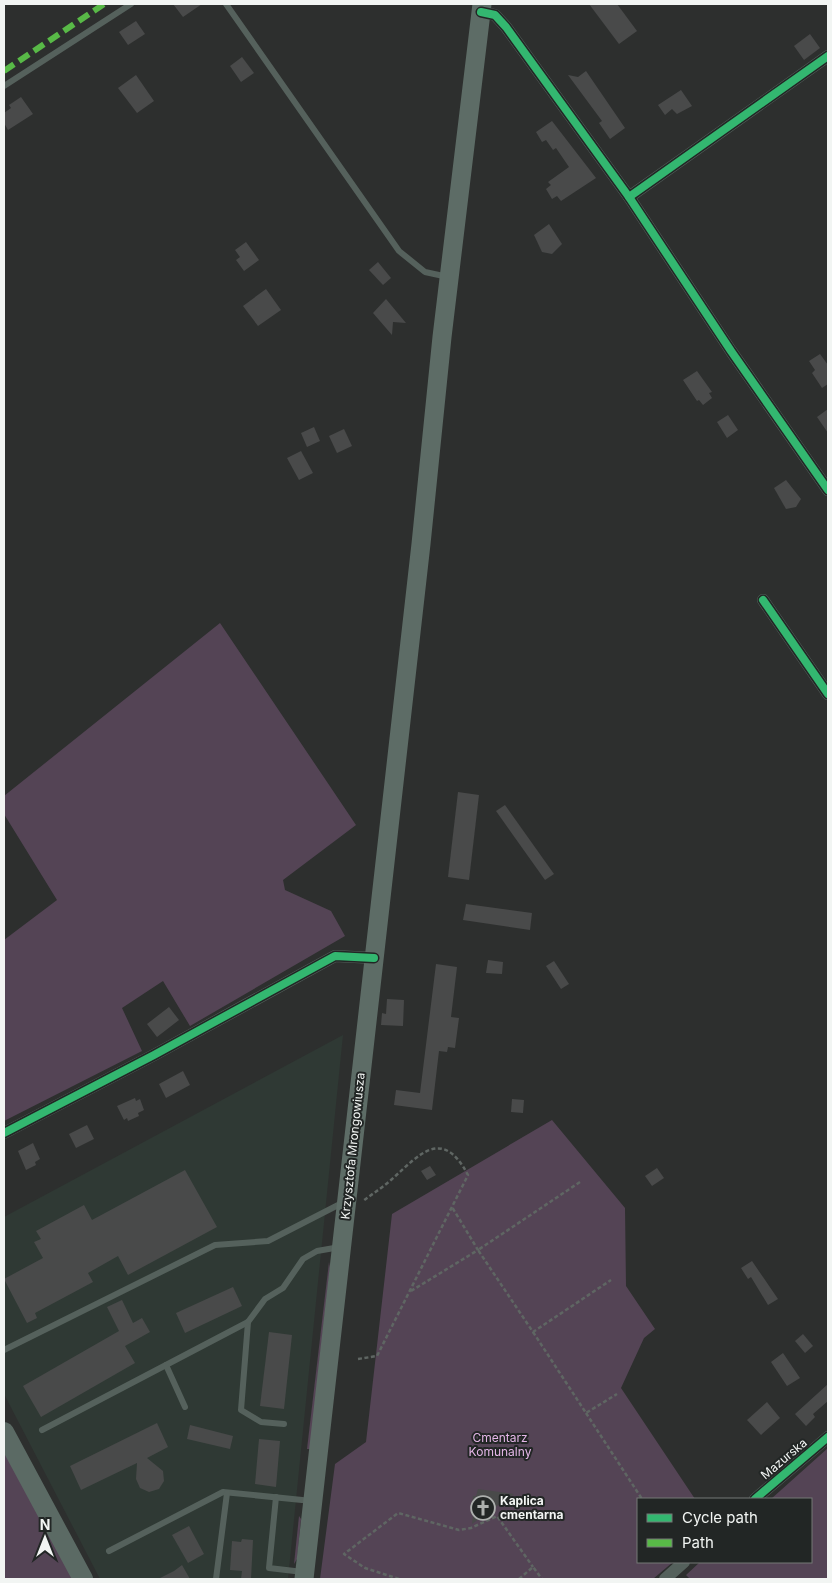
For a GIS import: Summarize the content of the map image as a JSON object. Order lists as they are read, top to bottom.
{
  "streets": {
    "main road": ["Krzysztofa Mrongowiusza"],
    "street": ["Mazurska"]
  },
  "parks": ["Cmentarz Komunalny"],
  "places": {
    "church": ["Kaplica cmentarna"]
  },
  "legend": ["Cycle path", "Path"],
  "north": "top"
}
